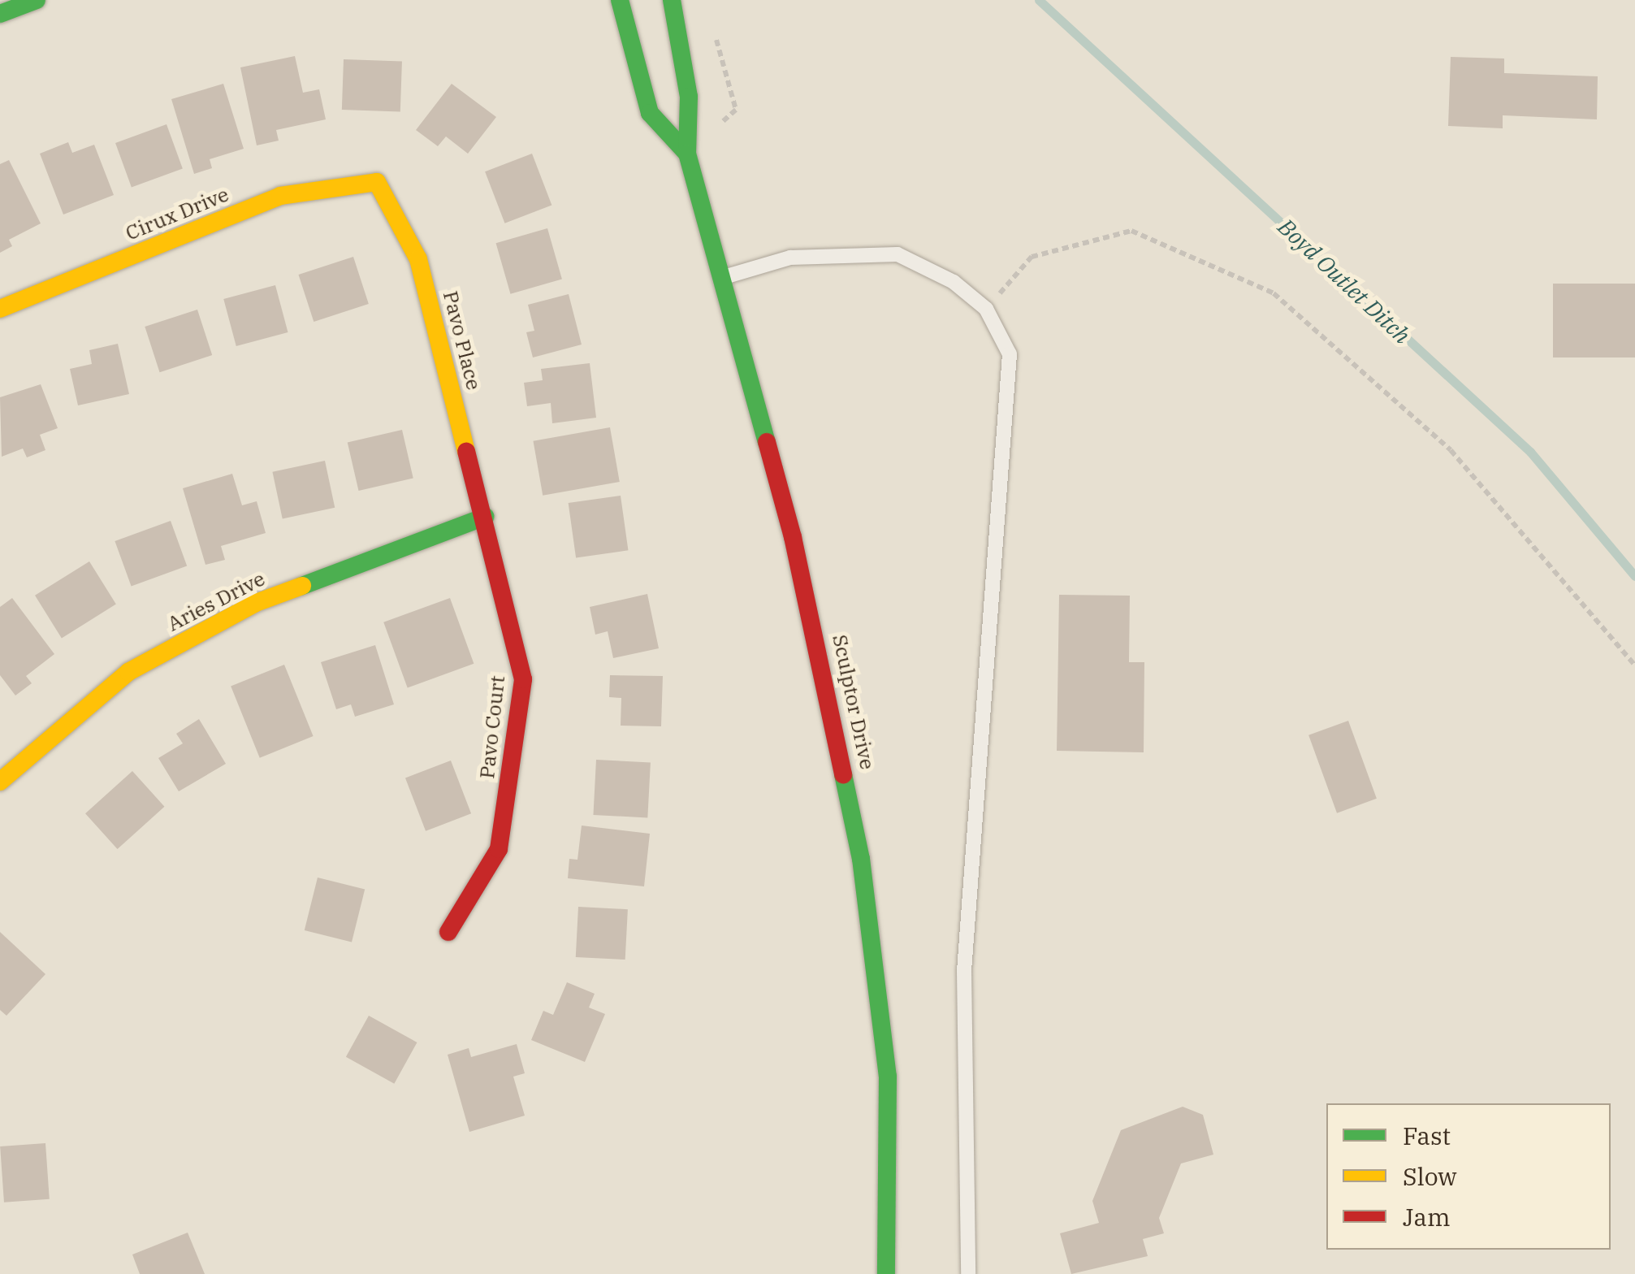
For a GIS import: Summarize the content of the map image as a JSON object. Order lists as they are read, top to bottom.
{
  "streets": {
    "street": [
      "Cirux Drive",
      "Pavo Place",
      "Aries Drive",
      "Sculptor Drive",
      "Pavo Court"
    ]
  },
  "crossings": [
    ["Cirux Drive", "Pavo Place"],
    ["Pavo Place", "Aries Drive"],
    ["Pavo Place", "Pavo Court"],
    ["Aries Drive", "Pavo Court"]
  ],
  "water": ["Boyd Outlet Ditch"],
  "legend": ["Fast", "Slow", "Jam"]
}
